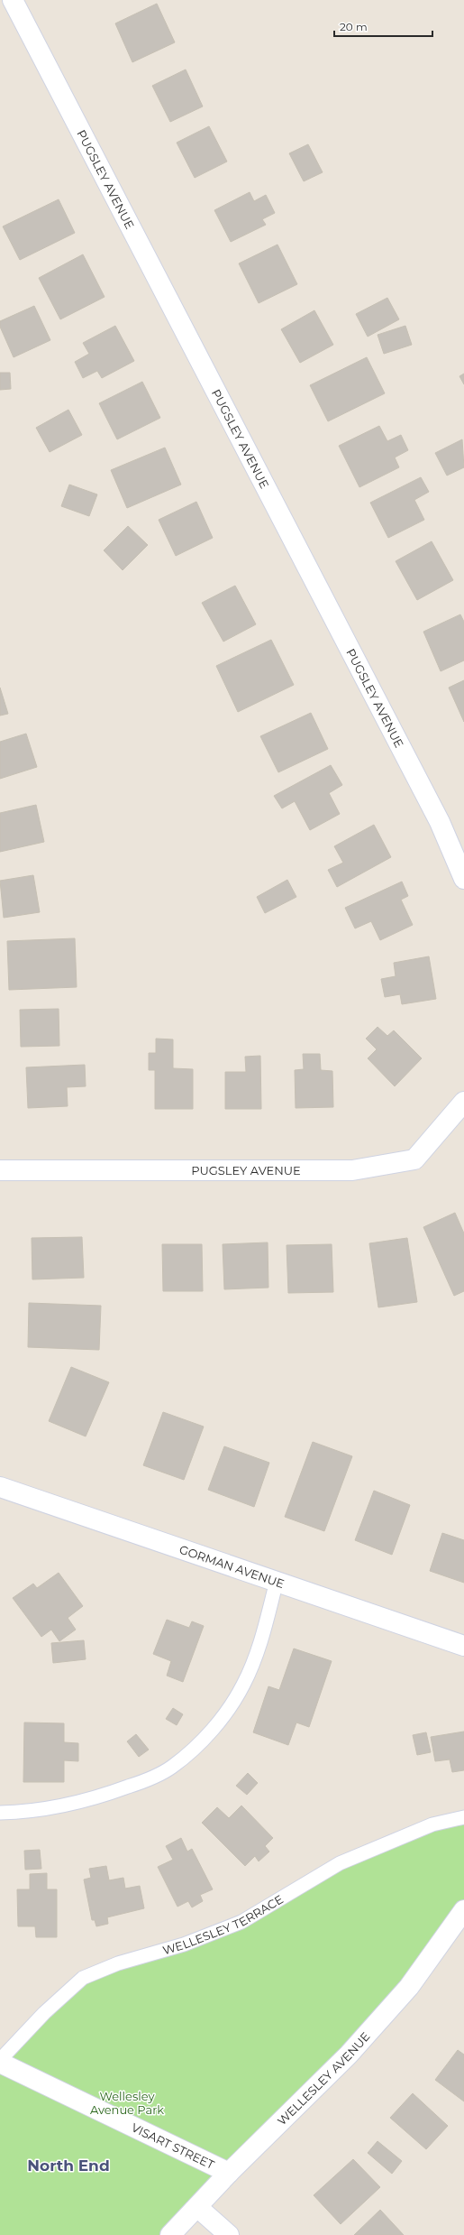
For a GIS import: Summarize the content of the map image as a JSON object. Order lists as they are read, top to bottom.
{
  "streets": {
    "street": [
      "PUGSLEY AVENUE",
      "GORMAN AVENUE",
      "WELLESLEY AVENUE",
      "VISART STREET"
    ],
    "lane": ["WELLESLEY TERRACE"]
  },
  "crossings": [
    ["WELLESLEY AVENUE", "VISART STREET"]
  ],
  "districts": ["North End"],
  "parks": ["Wellesley Avenue Park"],
  "scale_bar": "20 m"
}
